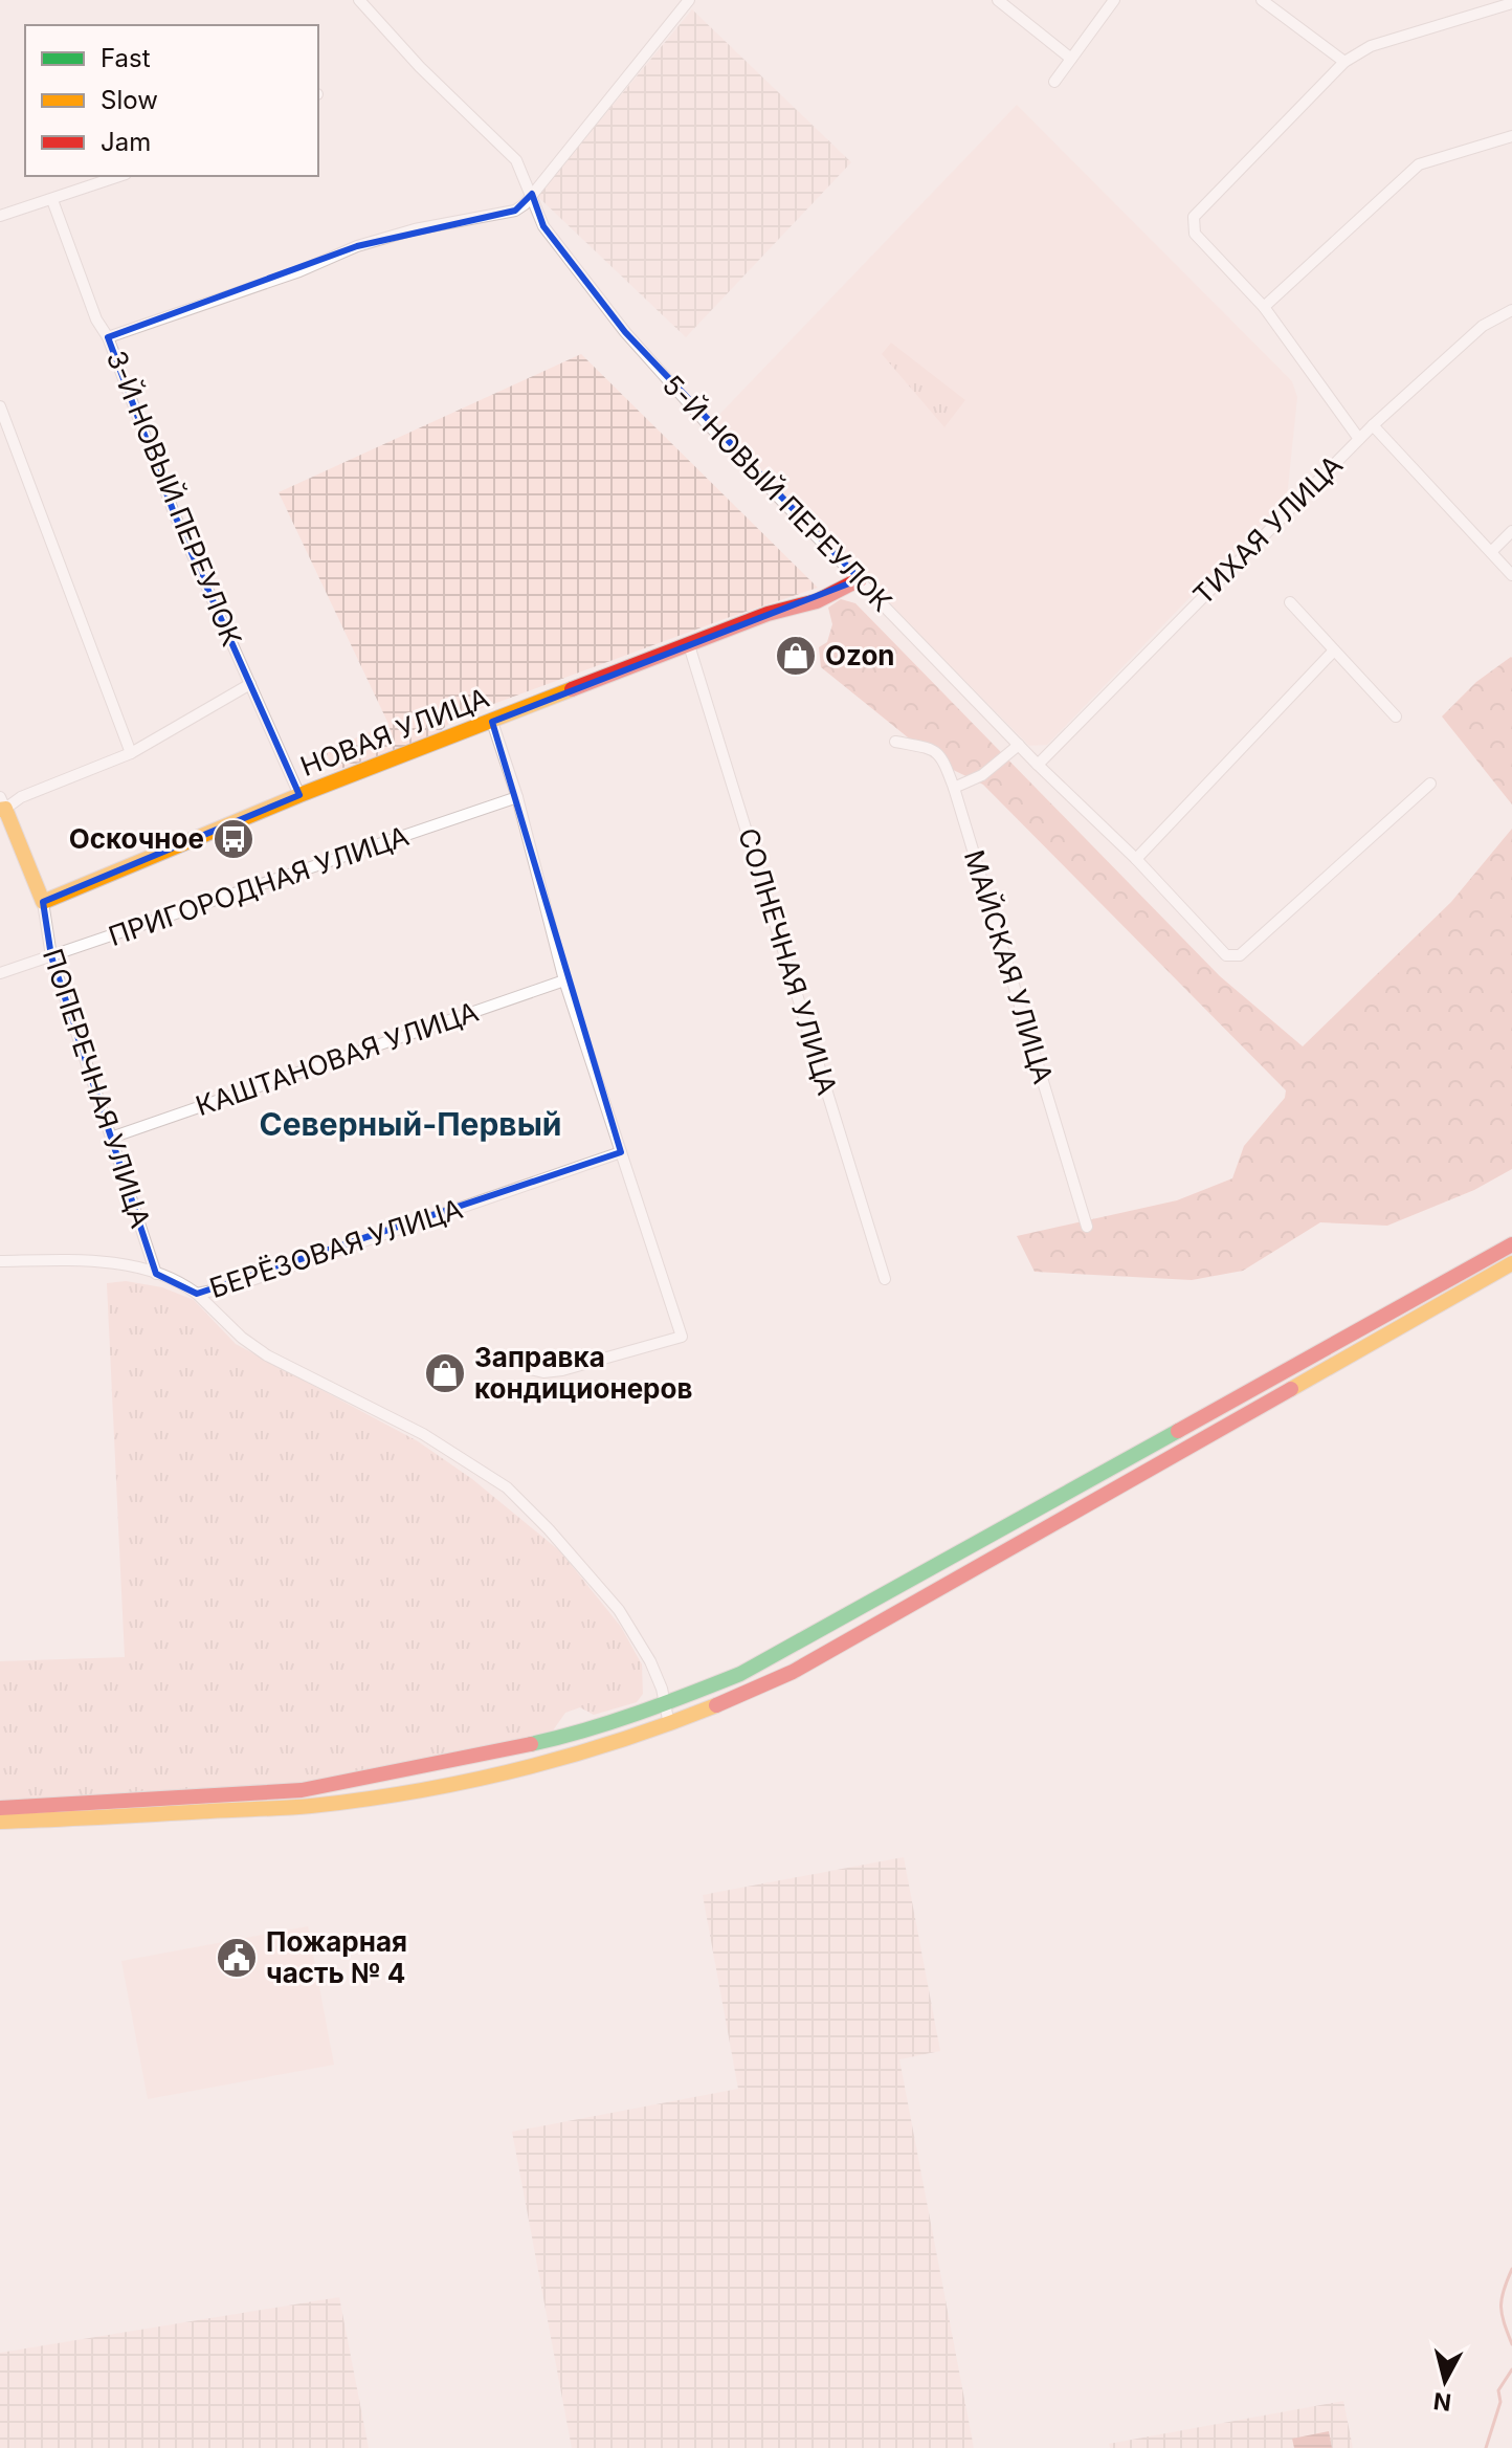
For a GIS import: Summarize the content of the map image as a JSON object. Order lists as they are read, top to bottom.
{
  "streets": {
    "main road": ["НОВАЯ УЛИЦА"],
    "street": [
      "5-Й НОВЫЙ ПЕРЕУЛОК",
      "3-Й НОВЫЙ ПЕРЕУЛОК",
      "ТИХАЯ УЛИЦА",
      "ПРИГОРОДНАЯ УЛИЦА",
      "СОЛНЕЧНАЯ УЛИЦА",
      "МАЙСКАЯ УЛИЦА",
      "КАШТАНОВАЯ УЛИЦА",
      "ПОПЕРЕЧНАЯ УЛИЦА",
      "БЕРЁЗОВАЯ УЛИЦА"
    ]
  },
  "crossings": [
    ["5-Й НОВЫЙ ПЕРЕУЛОК", "ТИХАЯ УЛИЦА"],
    ["5-Й НОВЫЙ ПЕРЕУЛОК", "НОВАЯ УЛИЦА"],
    ["3-Й НОВЫЙ ПЕРЕУЛОК", "НОВАЯ УЛИЦА"],
    ["НОВАЯ УЛИЦА", "СОЛНЕЧНАЯ УЛИЦА"],
    ["НОВАЯ УЛИЦА", "ПОПЕРЕЧНАЯ УЛИЦА"],
    ["ПРИГОРОДНАЯ УЛИЦА", "ПОПЕРЕЧНАЯ УЛИЦА"],
    ["КАШТАНОВАЯ УЛИЦА", "ПОПЕРЕЧНАЯ УЛИЦА"],
    ["ПОПЕРЕЧНАЯ УЛИЦА", "БЕРЁЗОВАЯ УЛИЦА"]
  ],
  "districts": ["Северный-Первый"],
  "places": {
    "shop": ["Ozon", "Заправка кондиционеров"],
    "bus stop": ["Оскочное"],
    "public building": ["Пожарная часть № 4"]
  },
  "legend": ["Fast", "Slow", "Jam"],
  "north": "bottom"
}
